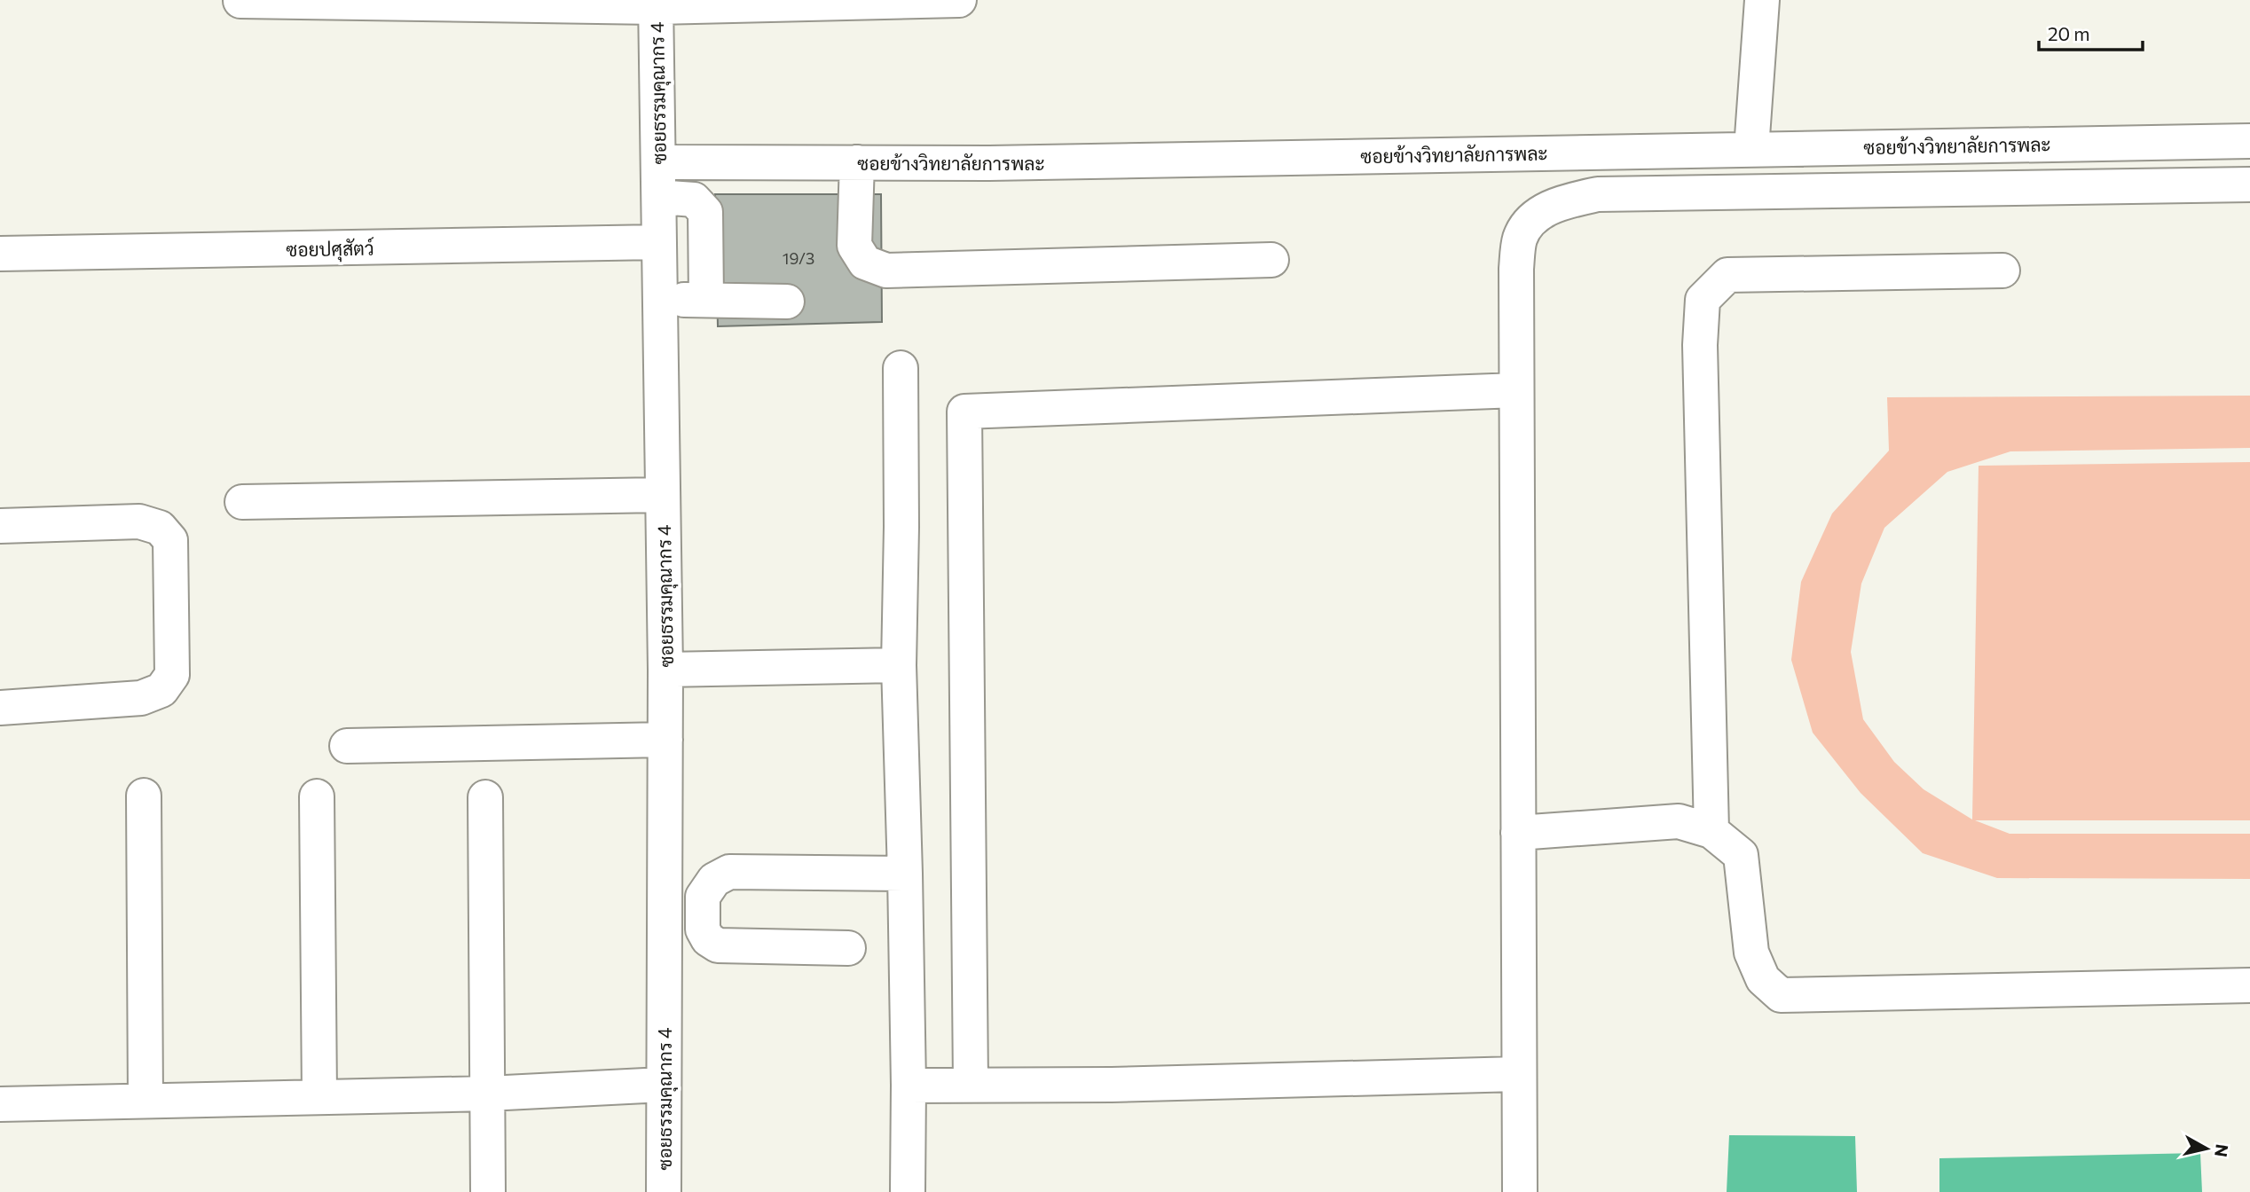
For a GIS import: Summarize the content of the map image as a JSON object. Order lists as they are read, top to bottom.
{
  "streets": {
    "street": ["ซอยธรรมคุณากร 4", "ซอยข้างวิทยาลัยการพละ", "ซอยปศุสัตว์"]
  },
  "crossings": [
    ["ซอยธรรมคุณากร 4", "ซอยข้างวิทยาลัยการพละ"],
    ["ซอยธรรมคุณากร 4", "ซอยปศุสัตว์"]
  ],
  "house_numbers": ["19/3"],
  "scale_bar": "20 m",
  "north": "right"
}
